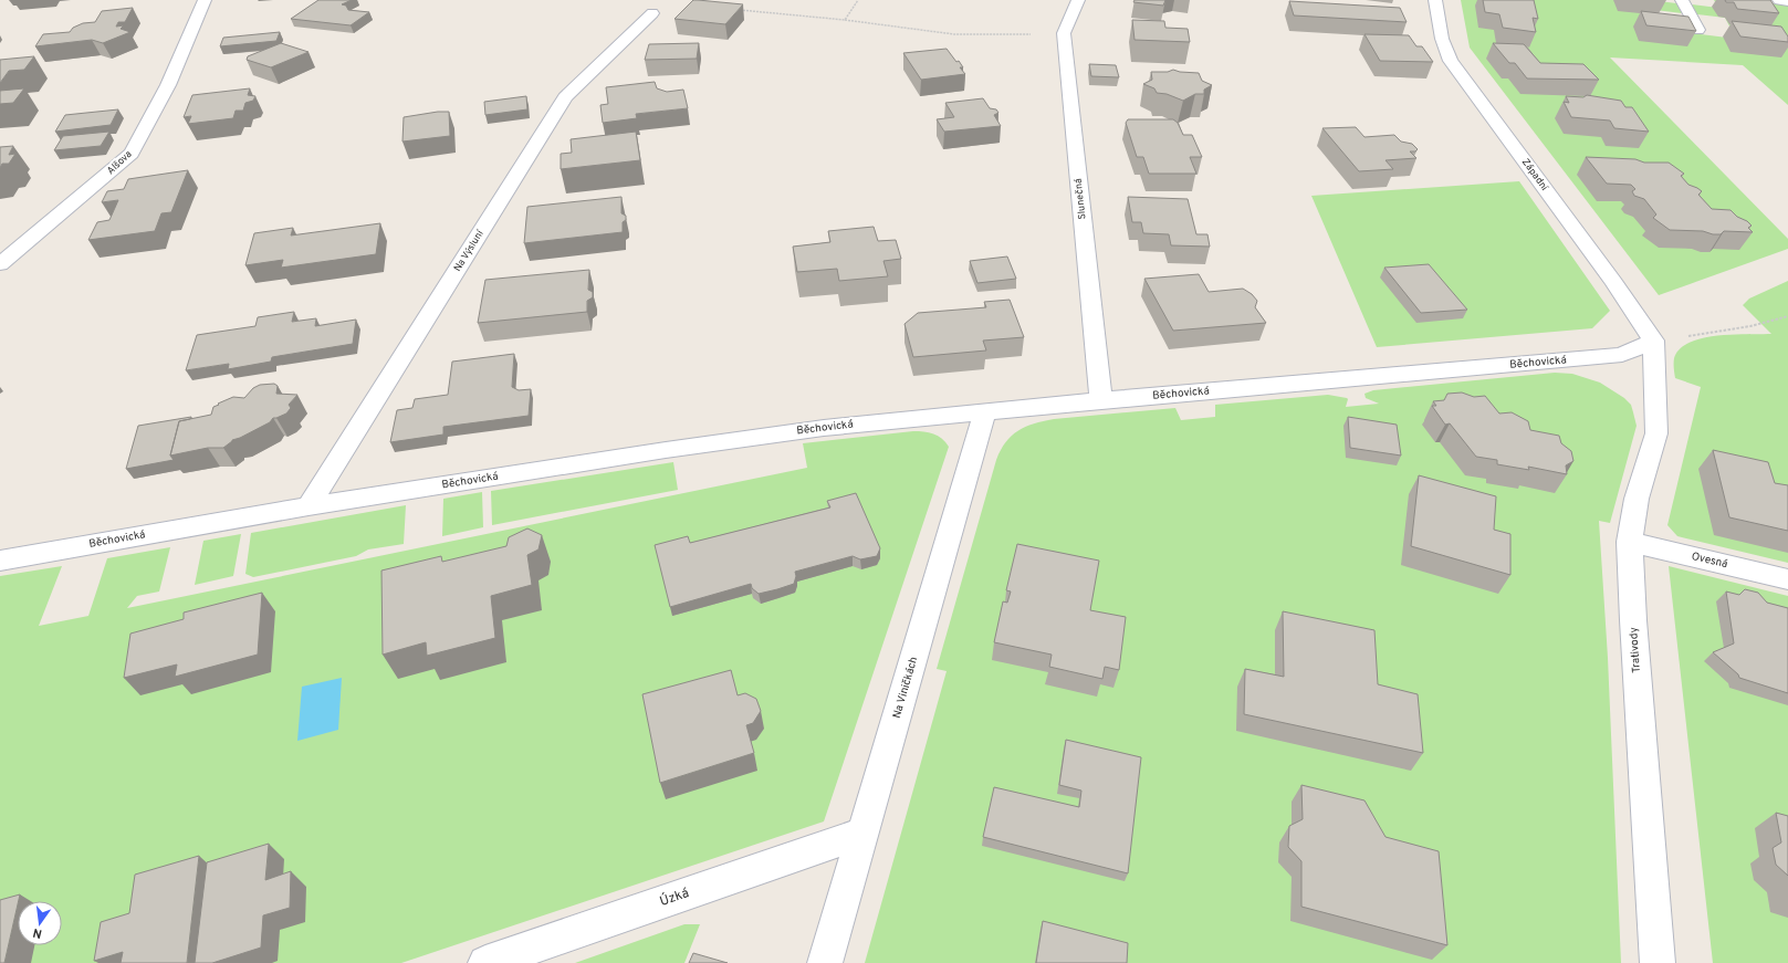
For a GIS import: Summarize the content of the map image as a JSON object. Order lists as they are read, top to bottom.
{
  "streets": {
    "street": [
      "Alšova",
      "Západní",
      "Slunečná",
      "Na Výsluní",
      "Běchovická",
      "Ovesná",
      "Trativody",
      "Na Viničkách",
      "Úzká"
    ]
  },
  "crossings": [
    ["Západní", "Běchovická"],
    ["Západní", "Trativody"],
    ["Slunečná", "Běchovická"],
    ["Na Výsluní", "Běchovická"],
    ["Běchovická", "Trativody"],
    ["Běchovická", "Na Viničkách"],
    ["Ovesná", "Trativody"],
    ["Na Viničkách", "Úzká"]
  ],
  "north": "bottom"
}
